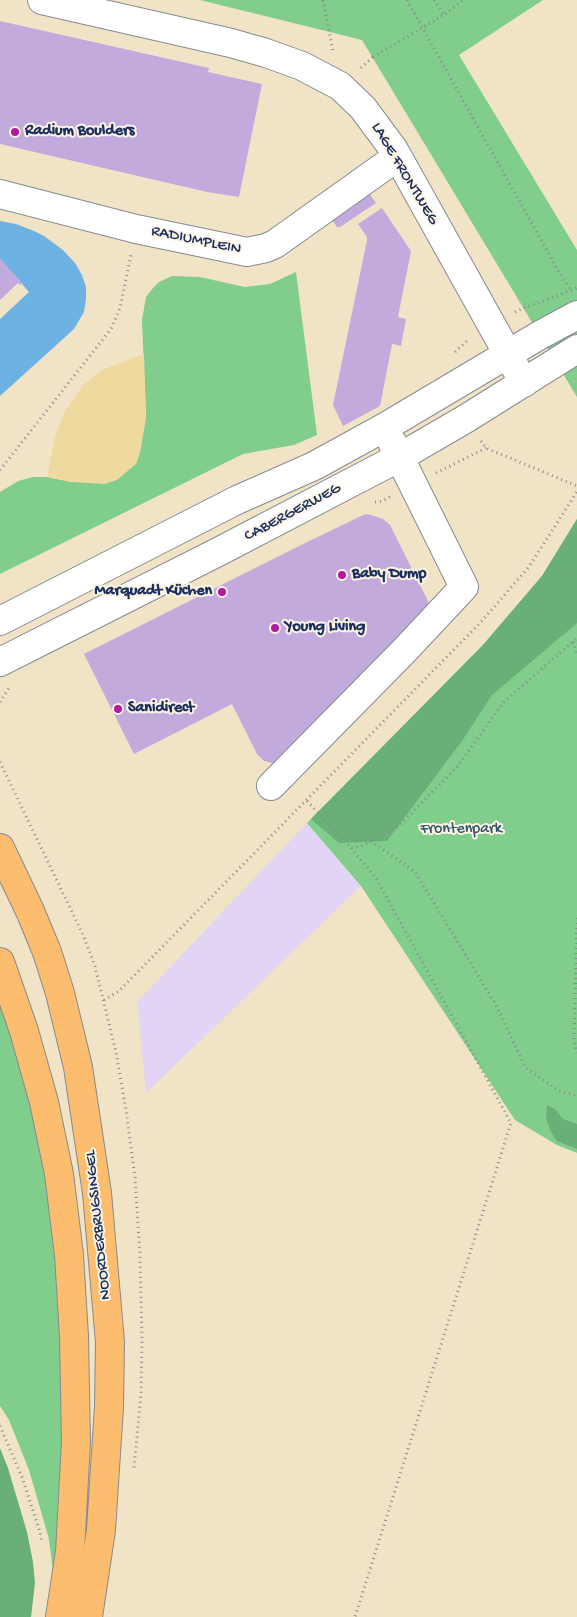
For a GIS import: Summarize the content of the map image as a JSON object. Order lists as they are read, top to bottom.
{
  "streets": {
    "main road": ["NOORDERBRUGSINGEL"],
    "street": ["LAGE FRONTWEG", "RADIUMPLEIN", "CABERGERWEG"]
  },
  "crossings": [
    ["LAGE FRONTWEG", "RADIUMPLEIN"],
    ["LAGE FRONTWEG", "CABERGERWEG"]
  ],
  "parks": ["Frontenpark"],
  "places": [
    "Radium Boulders",
    "Baby Dump",
    "Marquadt Küchen",
    "Young Living",
    "Sanidirect"
  ]
}
